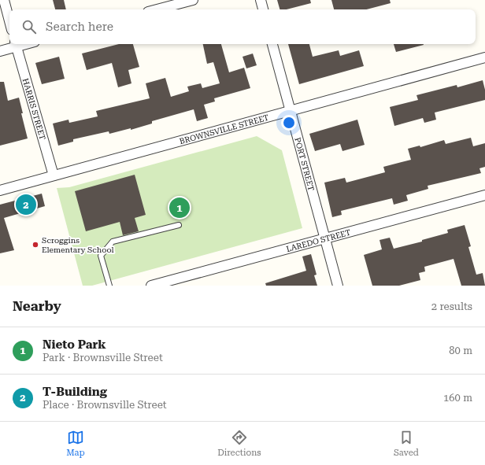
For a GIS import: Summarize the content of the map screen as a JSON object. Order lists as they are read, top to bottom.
{
  "streets": {
    "street": [
      "HARRIS STREET",
      "BROWNSVILLE STREET",
      "PORT STREET",
      "LAREDO STREET"
    ]
  },
  "crossings": [
    ["HARRIS STREET", "BROWNSVILLE STREET"],
    ["BROWNSVILLE STREET", "PORT STREET"],
    ["PORT STREET", "LAREDO STREET"]
  ],
  "places": ["Scroggins Elementary School"],
  "page": {
    "search": "Search here",
    "pins": ["2", "1"],
    "heading": ["Nearby", "2 results"],
    "list": [
      {
        "mark": "1",
        "name": "Nieto Park",
        "note": "Park · Brownsville Street",
        "value": "80 m"
      },
      {
        "mark": "2",
        "name": "T-Building",
        "note": "Place · Brownsville Street",
        "value": "160 m"
      }
    ],
    "nav": ["Map", "Directions", "Saved"]
  }
}
